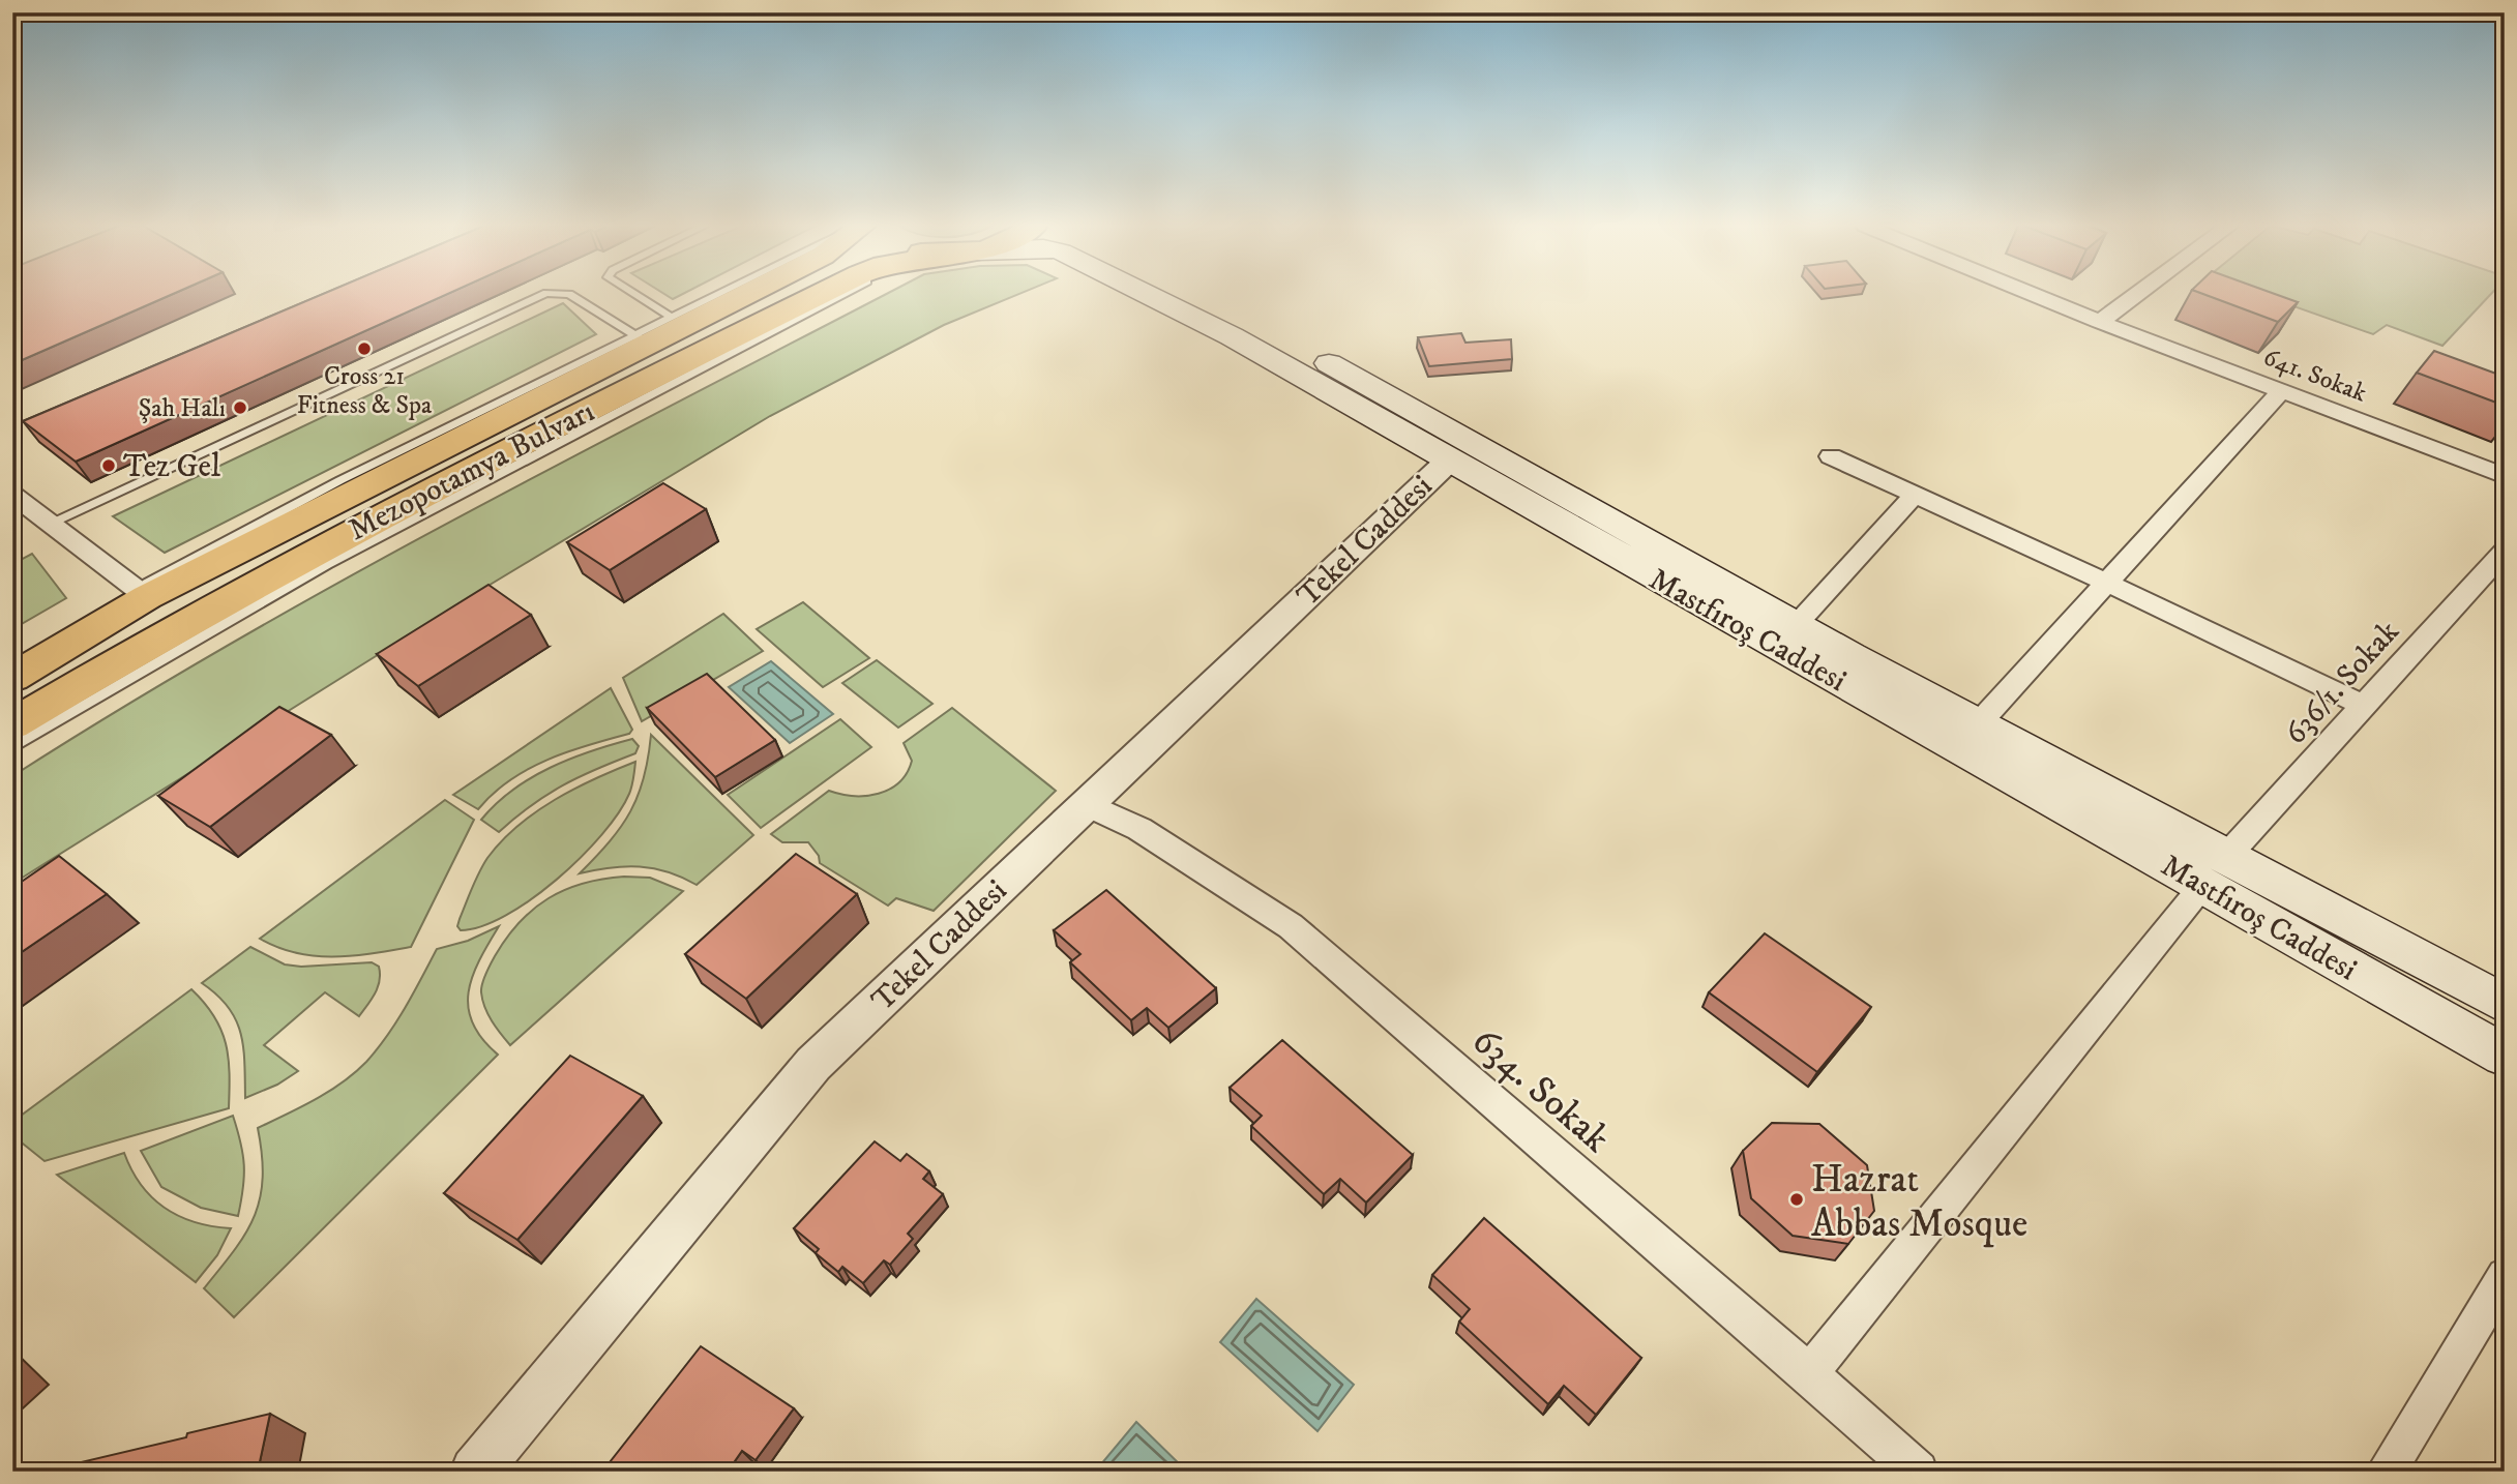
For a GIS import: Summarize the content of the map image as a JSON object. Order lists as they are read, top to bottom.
{
  "streets": {
    "main road": ["Mezopotamya Bulvarı", "Mastfıroş Caddesi"],
    "street": [
      "641. Sokak",
      "Tekel Caddesi",
      "636/1. Sokak",
      "634. Sokak"
    ]
  },
  "crossings": [
    ["Tekel Caddesi", "Mastfıroş Caddesi"],
    ["Tekel Caddesi", "634. Sokak"],
    ["Mastfıroş Caddesi", "636/1. Sokak"],
    ["636/1. Sokak", "634. Sokak"]
  ],
  "places": [
    "Cross 21 Fitness & Spa",
    "Şah Halı",
    "Tez Gel",
    "Hazrat Abbas Mosque"
  ]
}
